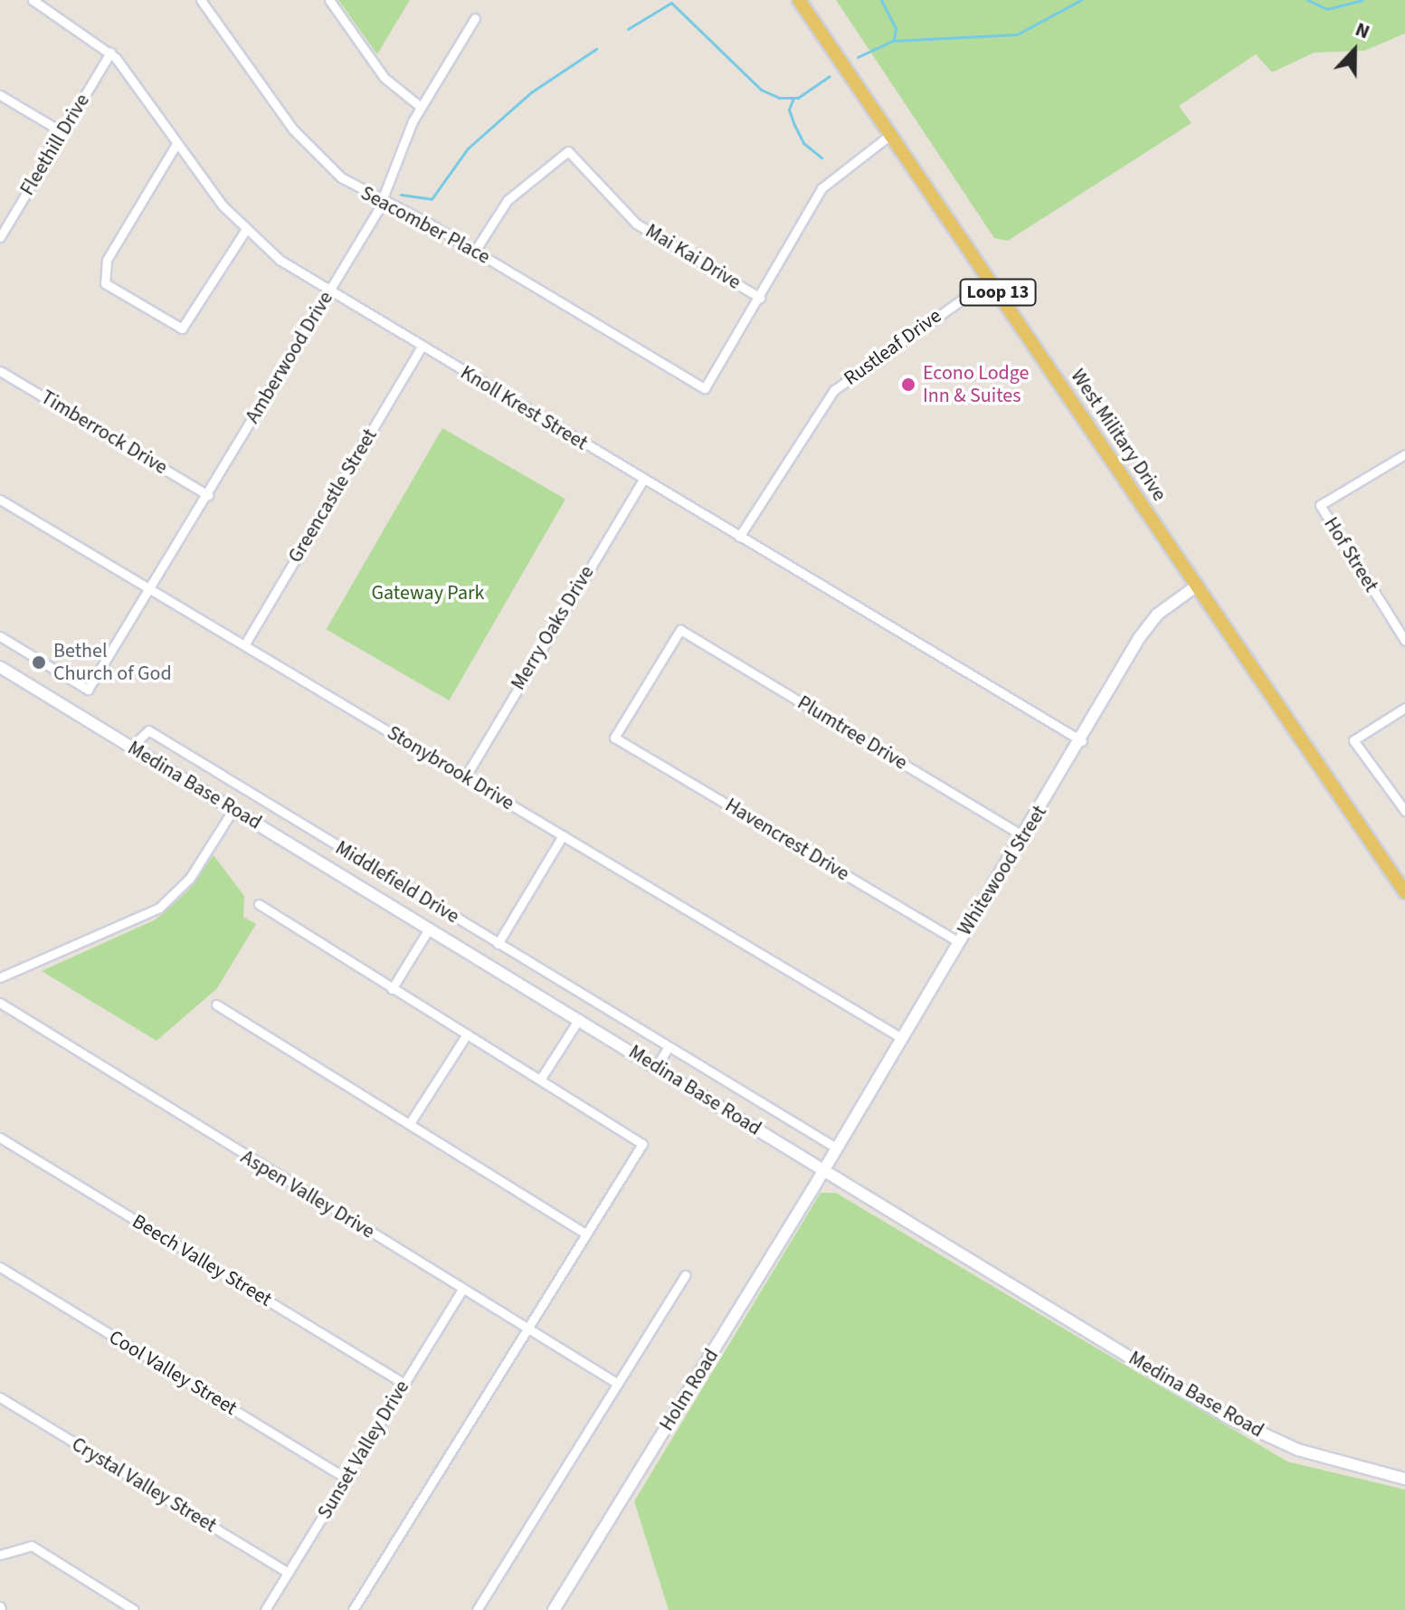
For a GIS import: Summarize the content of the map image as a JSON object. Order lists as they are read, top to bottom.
{
  "streets": {
    "main road": ["Loop 13", "West Military Drive"],
    "street": [
      "Fleethill Drive",
      "Seacomber Place",
      "Mai Kai Drive",
      "Rustleaf Drive",
      "Amberwood Drive",
      "Knoll Krest Street",
      "Timberrock Drive",
      "Greencastle Street",
      "Hof Street",
      "Merry Oaks Drive",
      "Plumtree Drive",
      "Stonybrook Drive",
      "Medina Base Road",
      "Havencrest Drive",
      "Whitewood Street",
      "Middlefield Drive",
      "Aspen Valley Drive",
      "Beech Valley Street",
      "Cool Valley Street",
      "Holm Road",
      "Sunset Valley Drive",
      "Crystal Valley Street"
    ]
  },
  "crossings": [
    ["Fleethill Drive", "Knoll Krest Street"],
    ["Seacomber Place", "Mai Kai Drive"],
    ["Seacomber Place", "Amberwood Drive"],
    ["Rustleaf Drive", "Knoll Krest Street"],
    ["Rustleaf Drive", "West Military Drive"],
    ["Amberwood Drive", "Knoll Krest Street"],
    ["Amberwood Drive", "Timberrock Drive"],
    ["Amberwood Drive", "Stonybrook Drive"],
    ["Knoll Krest Street", "Greencastle Street"],
    ["Knoll Krest Street", "Merry Oaks Drive"],
    ["Knoll Krest Street", "Whitewood Street"],
    ["West Military Drive", "Whitewood Street"],
    ["Greencastle Street", "Stonybrook Drive"],
    ["Merry Oaks Drive", "Stonybrook Drive"],
    ["Plumtree Drive", "Havencrest Drive"],
    ["Plumtree Drive", "Whitewood Street"],
    ["Stonybrook Drive", "Whitewood Street"],
    ["Medina Base Road", "Whitewood Street"],
    ["Medina Base Road", "Middlefield Drive"],
    ["Medina Base Road", "Holm Road"],
    ["Havencrest Drive", "Whitewood Street"],
    ["Whitewood Street", "Middlefield Drive"],
    ["Whitewood Street", "Holm Road"],
    ["Aspen Valley Drive", "Sunset Valley Drive"],
    ["Beech Valley Street", "Sunset Valley Drive"],
    ["Cool Valley Street", "Sunset Valley Drive"],
    ["Sunset Valley Drive", "Crystal Valley Street"]
  ],
  "parks": ["Gateway Park"],
  "places": ["Econo Lodge Inn & Suites", "Bethel Church of God"],
  "north": "top"
}
